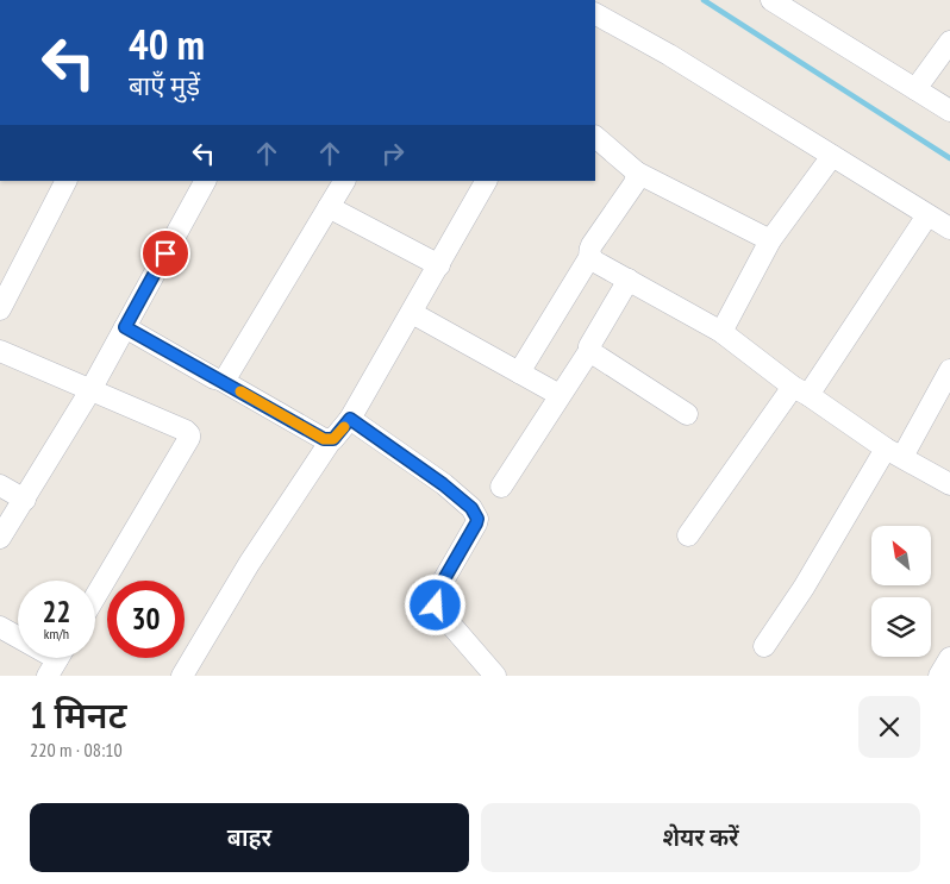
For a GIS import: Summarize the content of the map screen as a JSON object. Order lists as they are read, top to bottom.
{
  "north": "top left",
  "page": {
    "turn": ["40 m", "बाएँ मुड़ें"],
    "speed": "22 km/h",
    "limit": "30",
    "heading": ["1 मिनट", "220 m · 08:10"],
    "buttons": ["बाहर", "शेयर करें"]
  }
}
